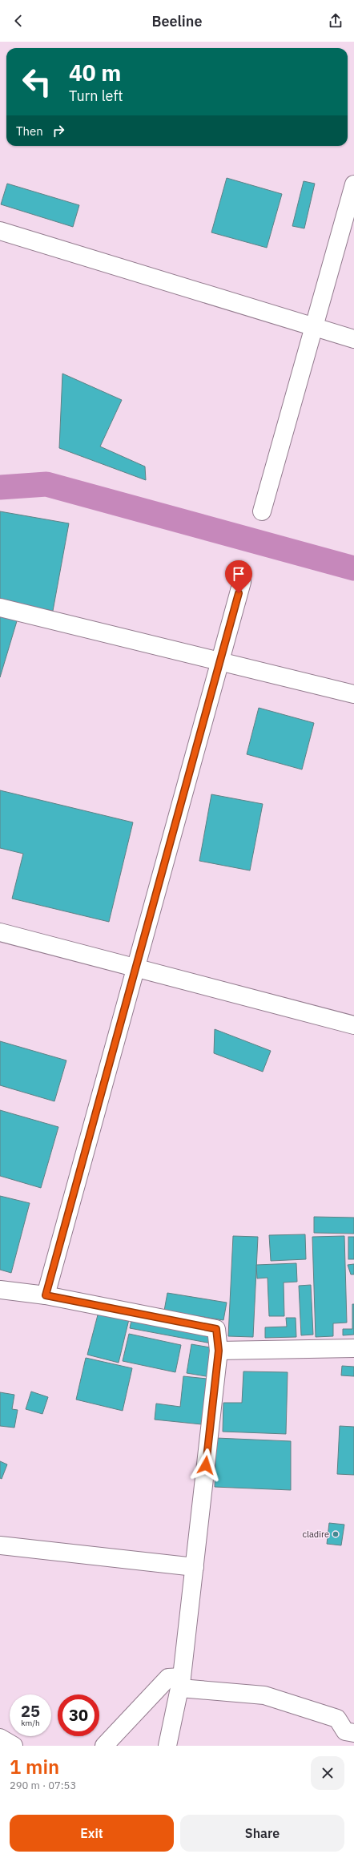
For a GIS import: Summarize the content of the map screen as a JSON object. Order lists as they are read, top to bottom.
{
  "places": ["cladire"],
  "page": {
    "header": "Beeline",
    "turn": ["40 m", "Turn left"],
    "then": "Then",
    "speed": "25 km/h",
    "limit": "30",
    "heading": ["1 min", "290 m · 07:53"],
    "buttons": ["Exit", "Share"]
  }
}
